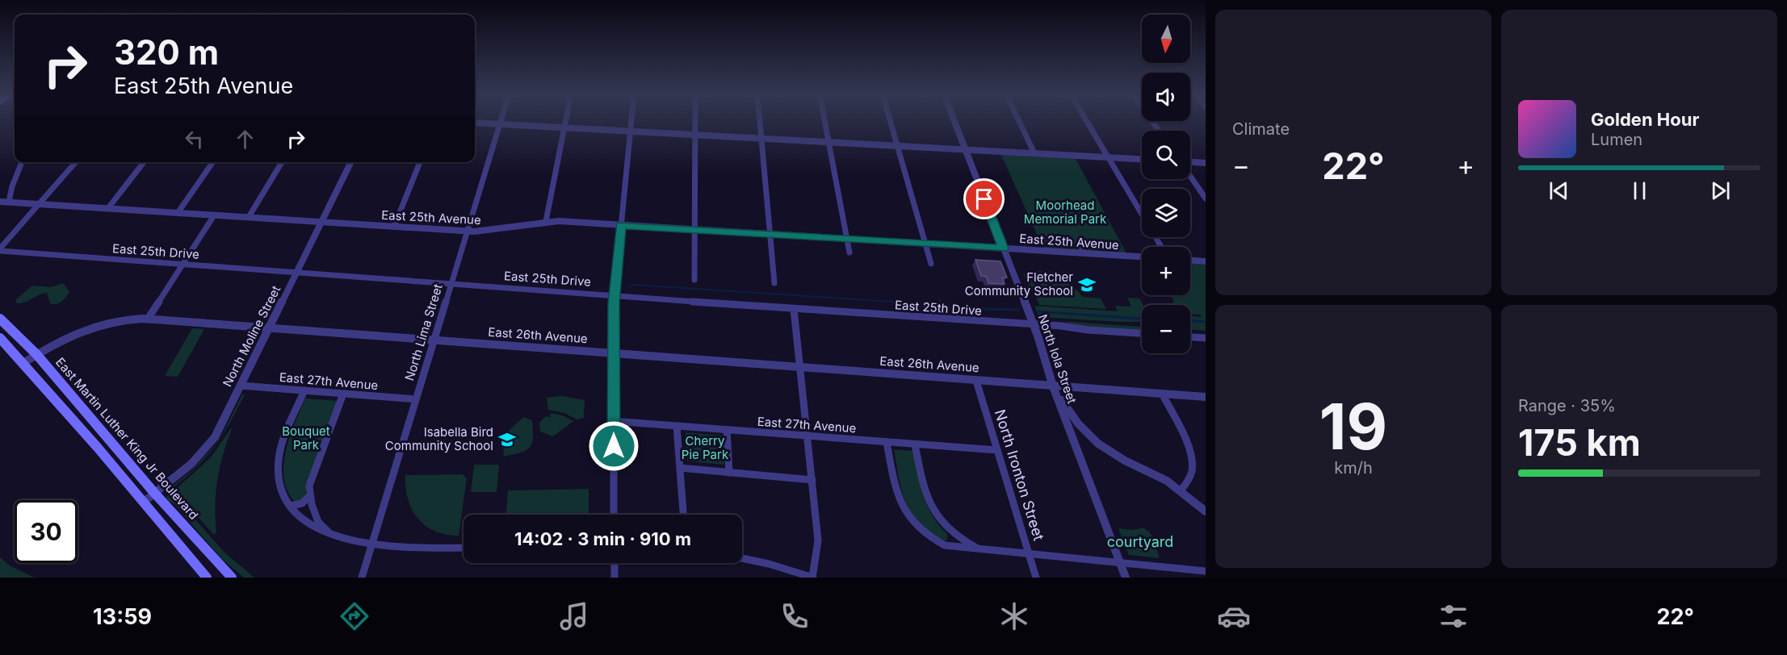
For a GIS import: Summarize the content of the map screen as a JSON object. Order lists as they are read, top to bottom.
{
  "streets": {
    "main road": ["East Martin Luther King Jr Boulevard"],
    "street": [
      "East 25th Avenue",
      "East 25th Drive",
      "North Lima Street",
      "East 26th Avenue",
      "North Moline Street",
      "North Iola Street",
      "East 27th Avenue",
      "North Ironton Street"
    ]
  },
  "crossings": [
    ["East 25th Avenue", "North Lima Street"],
    ["East 25th Avenue", "North Moline Street"],
    ["East 25th Avenue", "North Iola Street"],
    ["East 25th Drive", "North Lima Street"],
    ["East 25th Drive", "North Moline Street"],
    ["East 25th Drive", "North Iola Street"],
    ["North Lima Street", "East 26th Avenue"],
    ["North Lima Street", "East 27th Avenue"],
    ["East 26th Avenue", "North Moline Street"],
    ["East 26th Avenue", "North Iola Street"],
    ["East 26th Avenue", "East Martin Luther King Jr Boulevard"],
    ["East 26th Avenue", "North Ironton Street"],
    ["North Moline Street", "East 27th Avenue"],
    ["North Moline Street", "East Martin Luther King Jr Boulevard"],
    ["East 27th Avenue", "North Ironton Street"]
  ],
  "parks": [
    "Moorhead Memorial Park",
    "Bouquet Park",
    "Cherry Pie Park",
    "courtyard"
  ],
  "places": {
    "school or university": ["Fletcher Community School", "Isabella Bird Community School"]
  },
  "north": "bottom",
  "page": {
    "tile": [
      "Climate",
      ["19", "km/h"],
      ["Range · 35%", "175 km"]
    ],
    "map_buttons": ["+", "−"],
    "turn": ["320 m", "East 25th Avenue"],
    "song": ["Golden Hour", "Lumen"],
    "heat": ["−", "22°", "+"],
    "limit": "30",
    "trip": "14:02 · 3 min · 910 m",
    "tabs": ["13:59", "22°"]
  }
}
